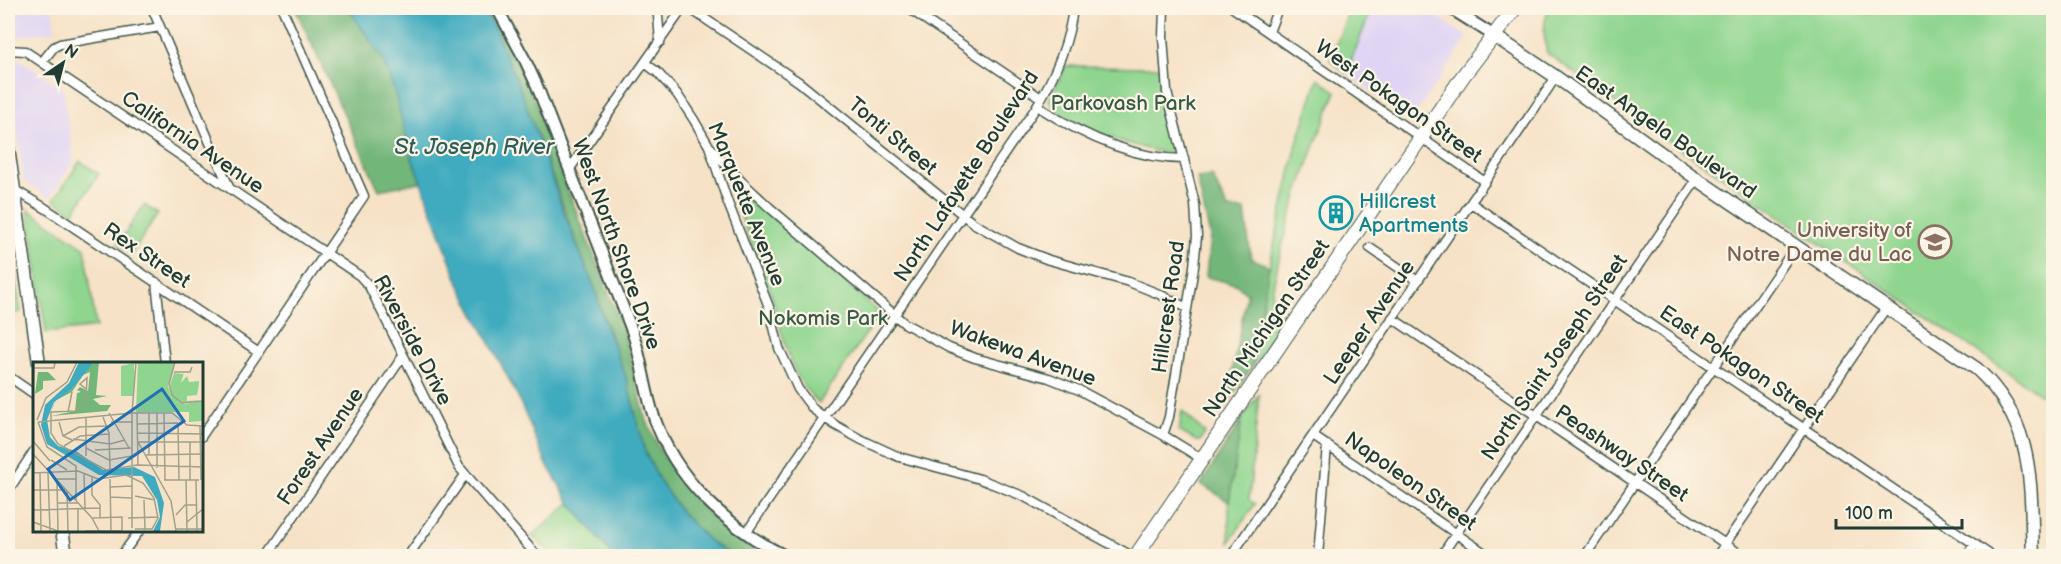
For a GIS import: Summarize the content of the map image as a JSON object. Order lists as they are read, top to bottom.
{
  "streets": {
    "main road": ["East Angela Boulevard", "North Michigan Street"],
    "street": [
      "West Pokagon Street",
      "Tonti Street",
      "California Avenue",
      "North Lafayette Boulevard",
      "Marquette Avenue",
      "West North Shore Drive",
      "Rex Street",
      "Hillcrest Road",
      "Leeper Avenue",
      "Riverside Drive",
      "Wakewa Avenue",
      "North Saint Joseph Street",
      "East Pokagon Street",
      "Forest Avenue",
      "Peashway Street",
      "Napoleon Street"
    ]
  },
  "crossings": [
    ["West Pokagon Street", "Leeper Avenue"],
    ["West Pokagon Street", "North Michigan Street"],
    ["East Angela Boulevard", "Leeper Avenue"],
    ["East Angela Boulevard", "North Michigan Street"],
    ["East Angela Boulevard", "North Saint Joseph Street"],
    ["Tonti Street", "North Lafayette Boulevard"],
    ["Tonti Street", "Hillcrest Road"],
    ["California Avenue", "Riverside Drive"],
    ["North Lafayette Boulevard", "Marquette Avenue"],
    ["North Lafayette Boulevard", "West North Shore Drive"],
    ["North Lafayette Boulevard", "Wakewa Avenue"],
    ["Marquette Avenue", "Wakewa Avenue"],
    ["Hillcrest Road", "Wakewa Avenue"],
    ["Leeper Avenue", "East Pokagon Street"],
    ["Leeper Avenue", "Peashway Street"],
    ["Leeper Avenue", "Napoleon Street"],
    ["North Michigan Street", "Wakewa Avenue"],
    ["Riverside Drive", "Forest Avenue"],
    ["North Saint Joseph Street", "East Pokagon Street"],
    ["North Saint Joseph Street", "Peashway Street"],
    ["North Saint Joseph Street", "Napoleon Street"]
  ],
  "water": ["St. Joseph River"],
  "parks": ["Parkovash Park", "Nokomis Park"],
  "places": {
    "building": ["Hillcrest Apartments"],
    "school or university": ["University of Notre Dame du Lac"]
  },
  "scale_bar": "100 m",
  "north": "top right"
}
